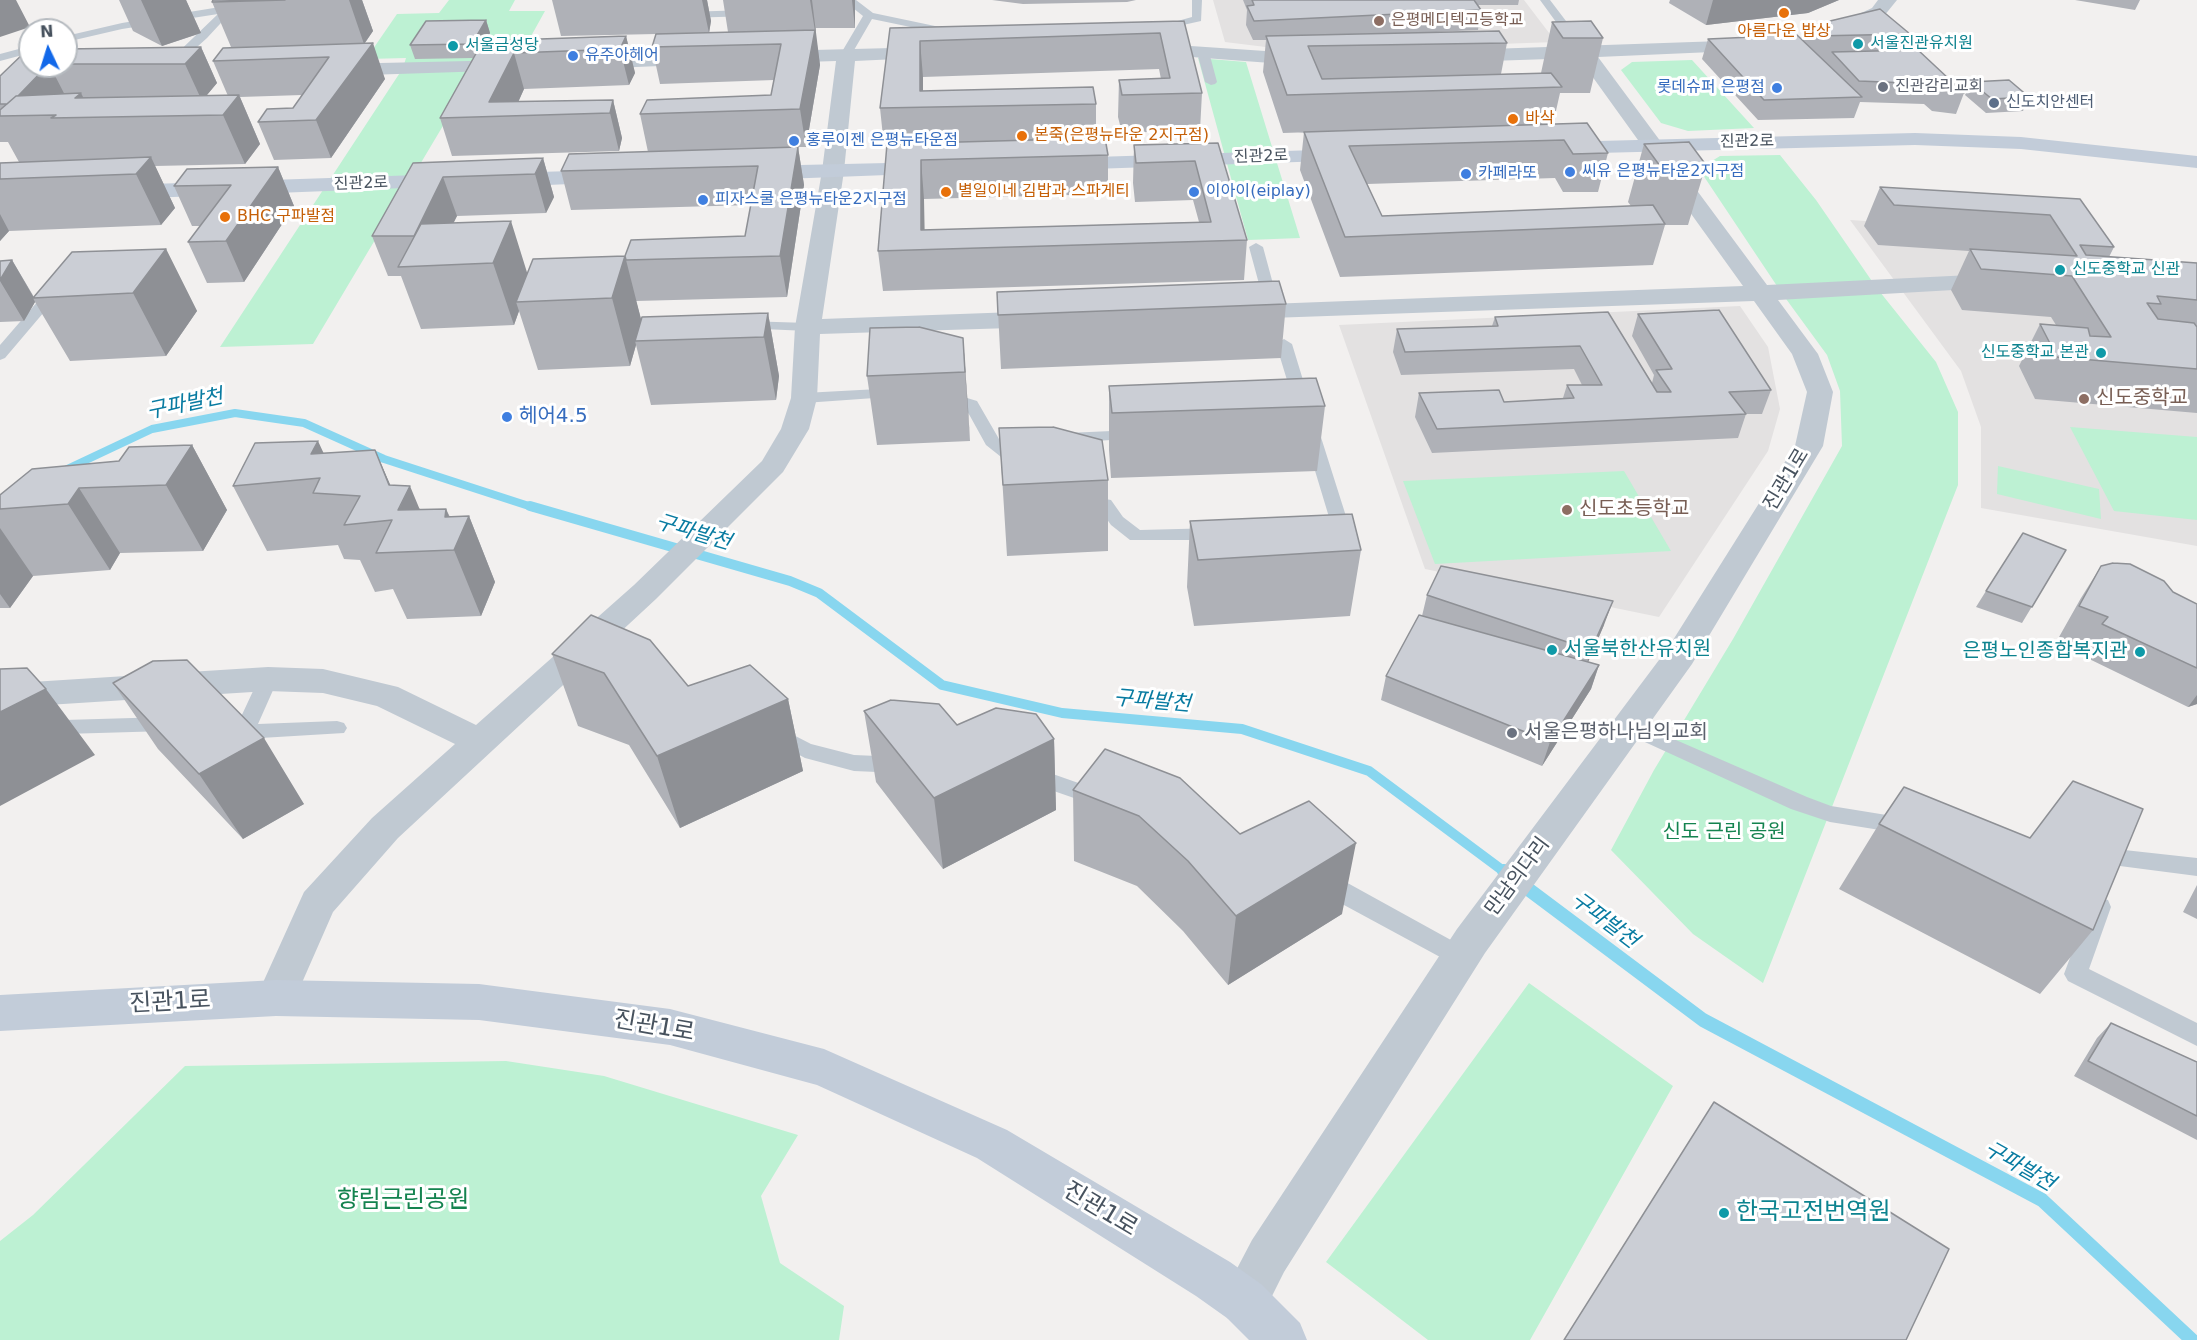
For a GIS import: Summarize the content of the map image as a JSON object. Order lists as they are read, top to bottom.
{
  "streets": {
    "street": ["진관2로", "진관1로", "만남의다리"]
  },
  "crossings": [
    ["진관2로", "진관1로"],
    ["진관1로", "만남의다리"]
  ],
  "water": ["구파발천"],
  "parks": ["신도 근린 공원", "향림근린공원"],
  "places": [
    "아름다운 밥상",
    "은평메디텍고등학교",
    "서울진관유치원",
    "서울금성당",
    "유주아헤어",
    "진관감리교회",
    "롯데슈퍼 은평점",
    "신도치안센터",
    "바삭",
    "본죽(은평뉴타운 2지구점)",
    "홍루이젠 은평뉴타운점",
    "씨유 은평뉴타운2지구점",
    "카페라또",
    "별일이네 김밥과 스파게티",
    "이아이(eiplay)",
    "피자스쿨 은평뉴타운2지구점",
    "BHC 구파발점",
    "신도중학교 신관",
    "신도중학교 본관",
    "신도중학교",
    "헤어4.5",
    "신도초등학교",
    "서울북한산유치원",
    "은평노인종합복지관",
    "서울은평하나님의교회",
    "한국고전번역원"
  ],
  "north": "top"
}
